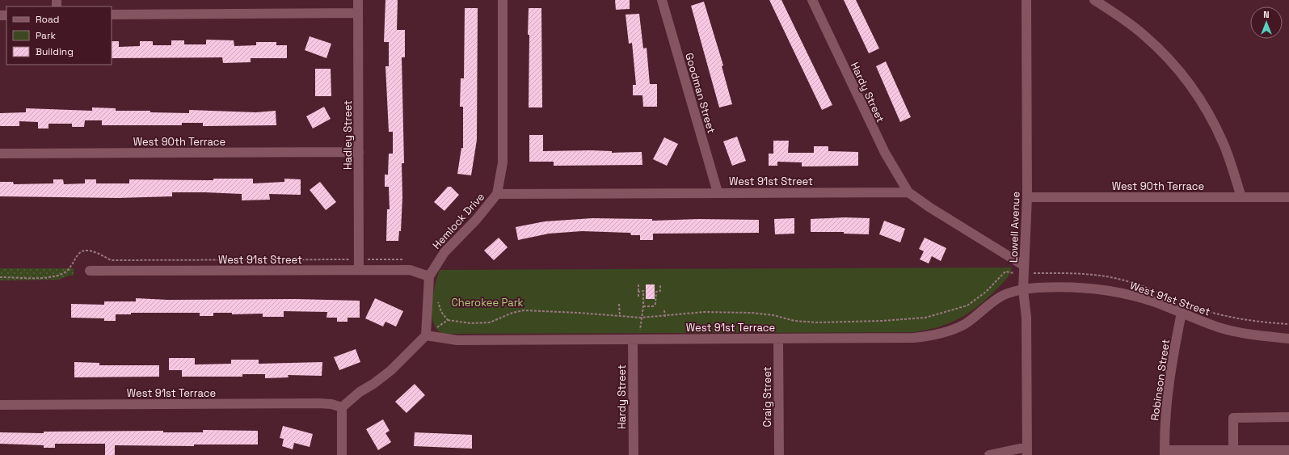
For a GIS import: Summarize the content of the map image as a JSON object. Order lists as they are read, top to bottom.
{
  "streets": {
    "street": [
      "Hardy Street",
      "Goodman Street",
      "Hadley Street",
      "West 90th Terrace",
      "West 91st Street",
      "Hemlock Drive",
      "Lowell Avenue",
      "West 91st Terrace",
      "Robinson Street",
      "Craig Street"
    ]
  },
  "crossings": [
    ["Hardy Street", "West 91st Street"],
    ["Hardy Street", "West 91st Terrace"],
    ["Goodman Street", "West 91st Street"],
    ["Hadley Street", "West 90th Terrace"],
    ["Hadley Street", "West 91st Street"],
    ["West 90th Terrace", "Lowell Avenue"],
    ["West 91st Street", "Hemlock Drive"],
    ["West 91st Street", "Lowell Avenue"],
    ["West 91st Street", "West 91st Terrace"],
    ["West 91st Street", "Robinson Street"],
    ["Hemlock Drive", "West 91st Terrace"],
    ["Lowell Avenue", "West 91st Terrace"],
    ["West 91st Terrace", "Craig Street"]
  ],
  "parks": ["Cherokee Park"],
  "legend": ["Road", "Park", "Building"],
  "north": "top"
}
